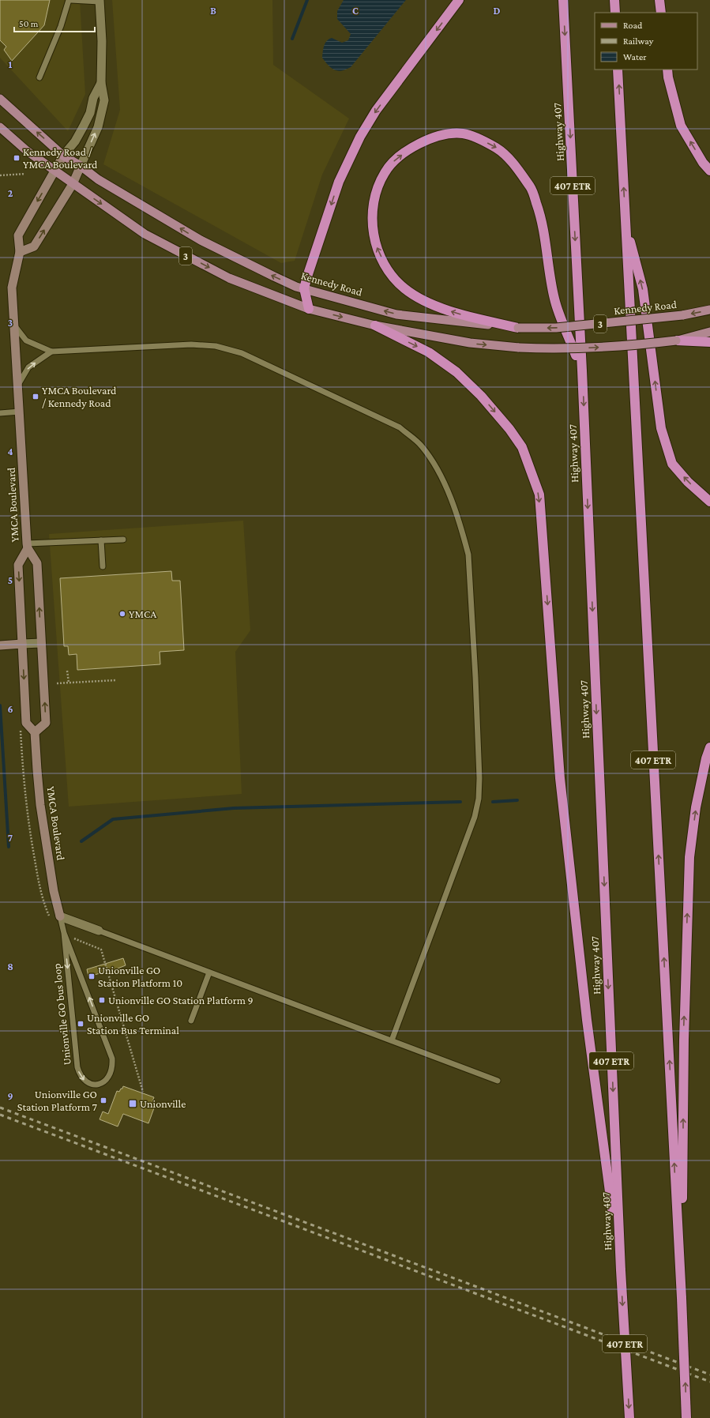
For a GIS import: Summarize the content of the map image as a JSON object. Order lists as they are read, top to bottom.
{
  "streets": {
    "highway": ["Highway 407", "407 ETR"],
    "main road": ["3", "Kennedy Road", "YMCA Boulevard"],
    "lane": ["Unionville GO bus loop"]
  },
  "crossings": [
    ["3", "YMCA Boulevard"],
    ["Kennedy Road", "YMCA Boulevard"],
    ["YMCA Boulevard", "Unionville GO bus loop"]
  ],
  "places": {
    "transit": [
      "Kennedy Road / YMCA Boulevard",
      "YMCA Boulevard / Kennedy Road",
      "Unionville GO Station Platform 10",
      "Unionville GO Station Platform 9",
      "Unionville GO Station Bus Terminal",
      "Unionville GO Station Platform 7",
      "Unionville"
    ],
    "other": ["YMCA"]
  },
  "legend": ["Road", "Railway", "Water"],
  "scale_bar": "50 m",
  "grid": {
    "columns": ["B", "C", "D"],
    "rows": [
      "1",
      "2",
      "3",
      "4",
      "5",
      "6",
      "7",
      "8",
      "9"
    ]
  }
}
